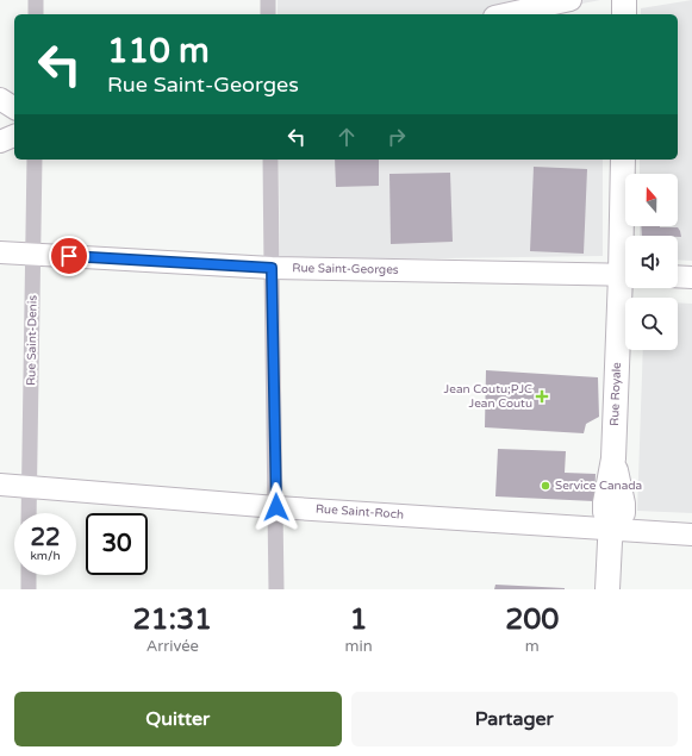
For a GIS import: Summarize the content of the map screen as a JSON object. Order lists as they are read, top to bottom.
{
  "streets": {
    "main road": ["Rue Royale"],
    "street": ["Rue Saint-Georges", "Rue Saint-Denis", "Rue Saint-Roch"]
  },
  "crossings": [
    ["Rue Saint-Georges", "Rue Saint-Denis"],
    ["Rue Saint-Denis", "Rue Saint-Roch"],
    ["Rue Royale", "Rue Saint-Roch"]
  ],
  "places": {
    "health": ["Jean Coutu;PJC Jean Coutu"],
    "other": ["Service Canada"]
  },
  "north": "top",
  "page": {
    "turn": ["110 m", "Rue Saint-Georges"],
    "speed": "22 km/h",
    "limit": "30",
    "eta": [
      "21:31",
      "Arrivée",
      "1",
      "min",
      "200",
      "m"
    ],
    "buttons": ["Quitter", "Partager"]
  }
}
